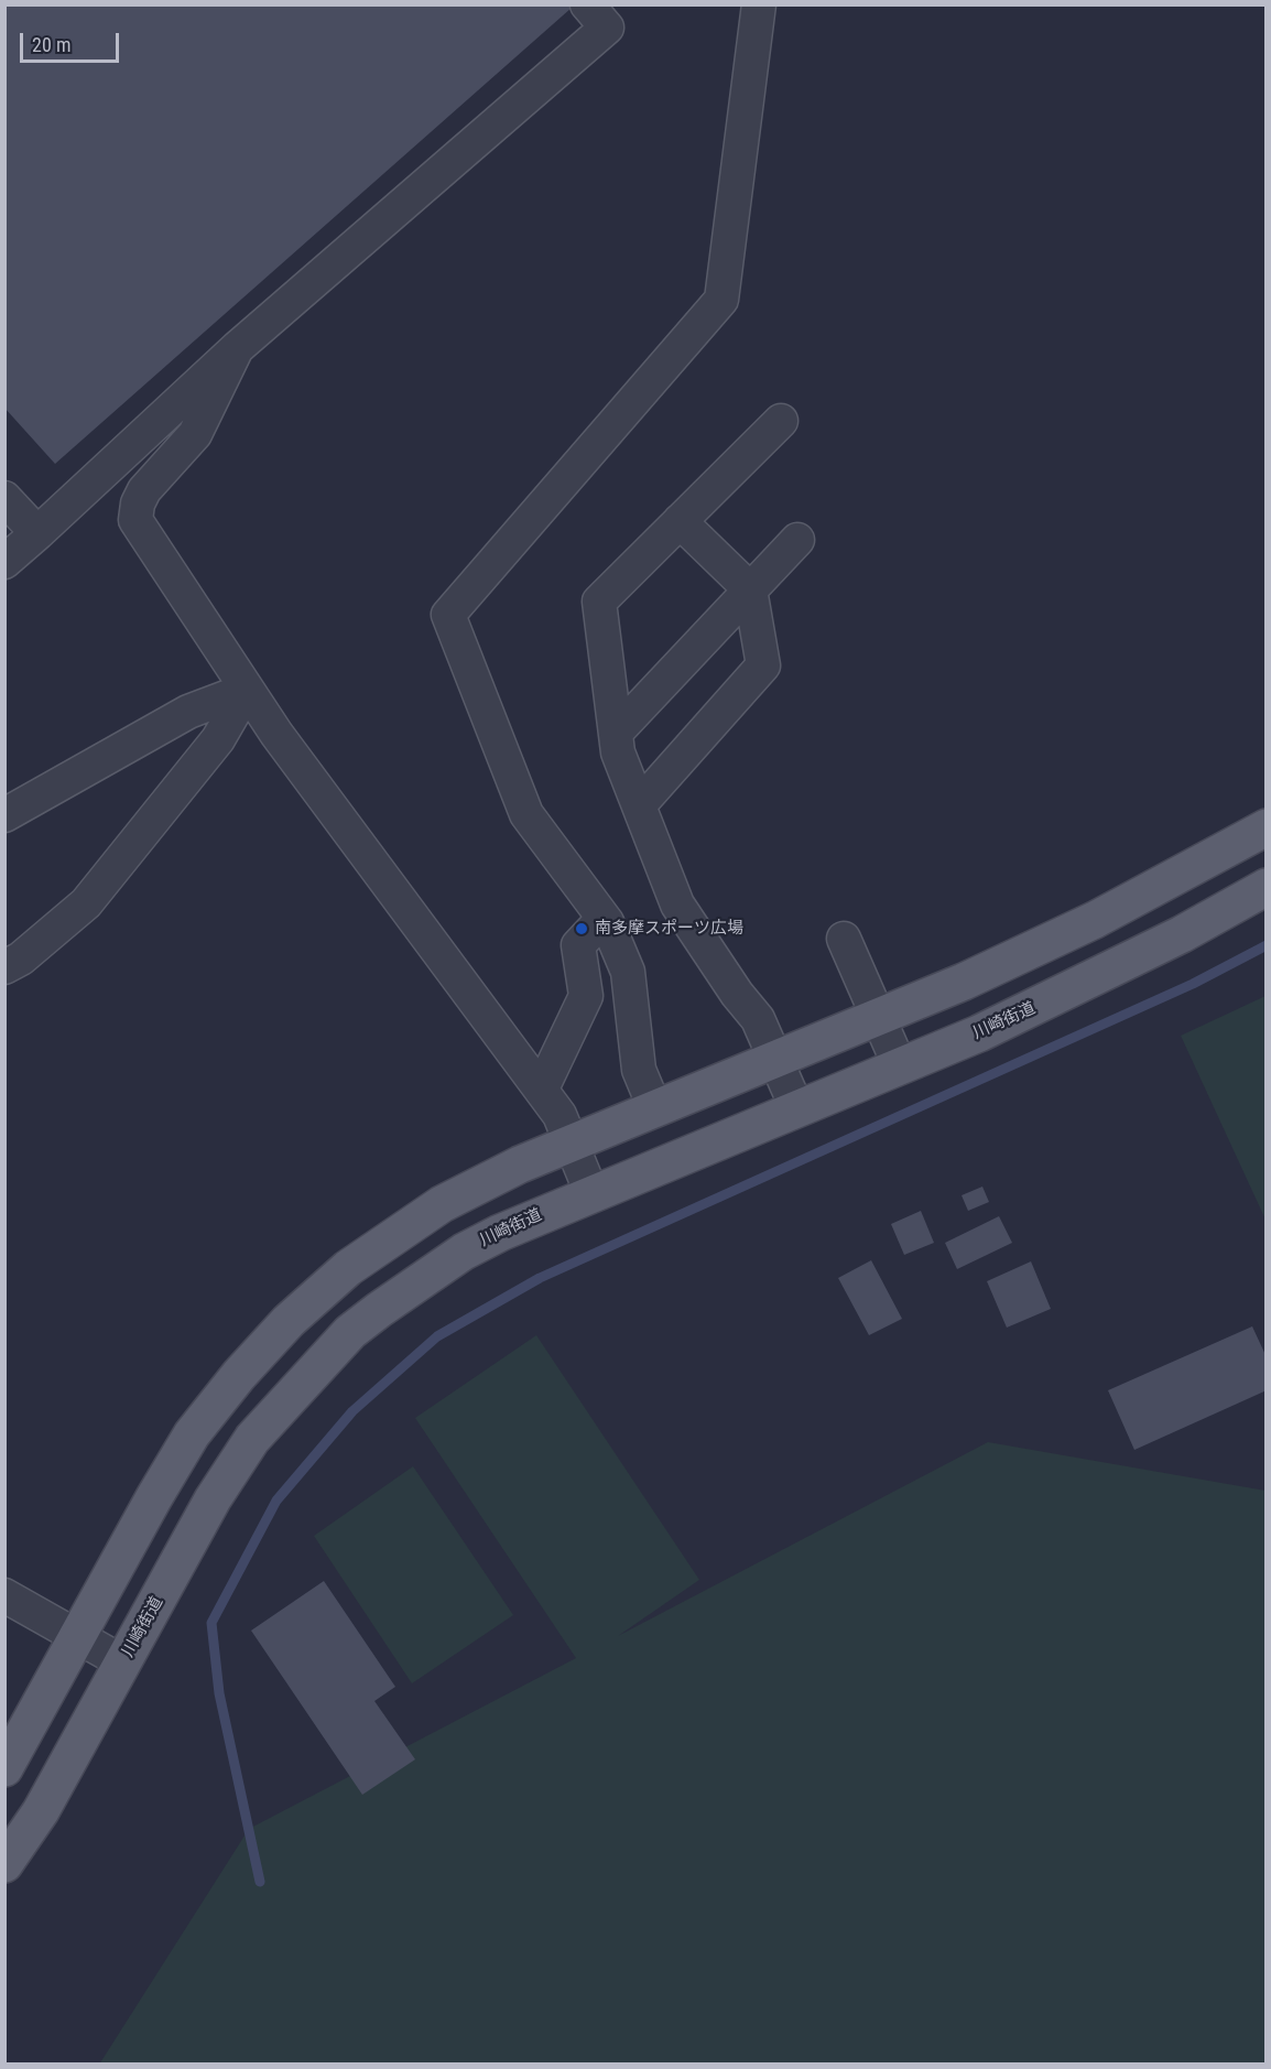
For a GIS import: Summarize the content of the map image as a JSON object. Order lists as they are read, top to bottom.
{
  "streets": {
    "main road": ["川崎街道"]
  },
  "places": ["南多摩スポーツ広場"],
  "scale_bar": "20 m"
}
